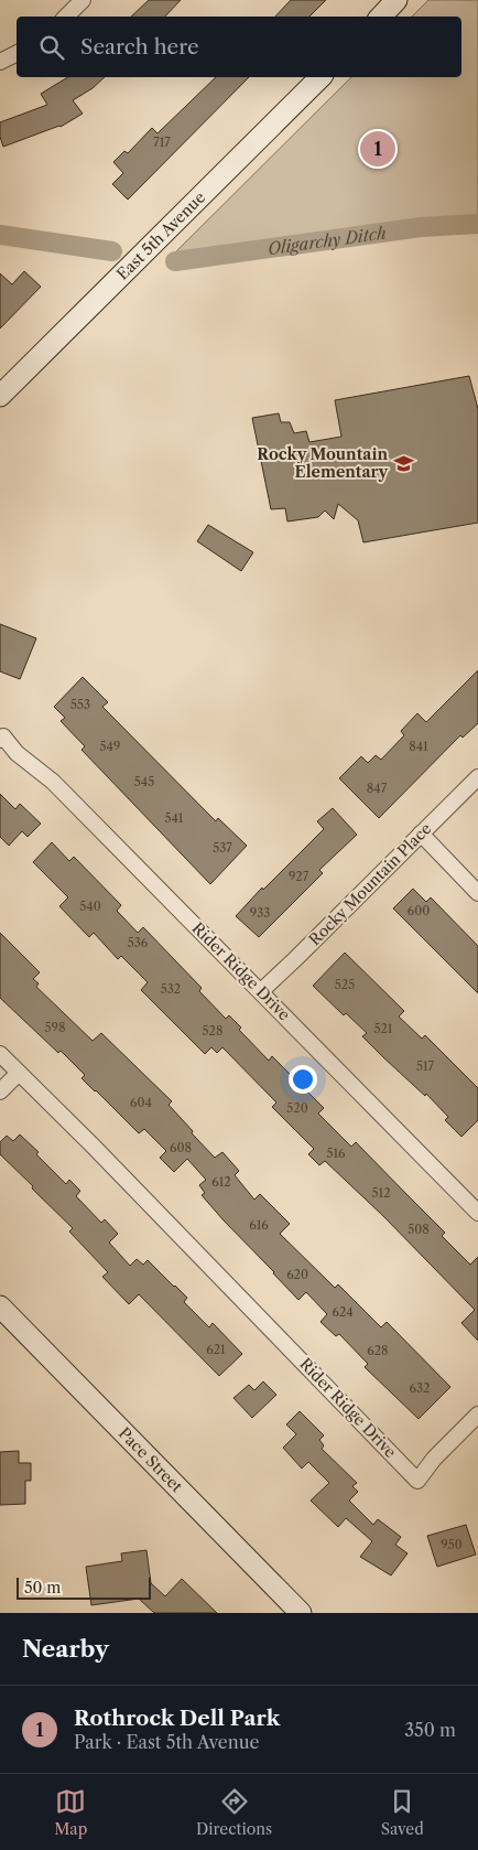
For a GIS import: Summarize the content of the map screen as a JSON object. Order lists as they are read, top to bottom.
{
  "streets": {
    "street": [
      "East 5th Avenue",
      "Rocky Mountain Place",
      "Rider Ridge Drive",
      "Pace Street"
    ]
  },
  "crossings": [
    ["Rocky Mountain Place", "Rider Ridge Drive"]
  ],
  "water": ["Oligarchy Ditch"],
  "places": {
    "school or university": ["Rocky Mountain Elementary"]
  },
  "house_numbers": [
    "717",
    "553",
    "549",
    "841",
    "545",
    "847",
    "541",
    "537",
    "927",
    "540",
    "600",
    "933",
    "536",
    "525",
    "532",
    "598",
    "521",
    "528",
    "517",
    "604",
    "520",
    "608",
    "516",
    "612",
    "512",
    "616",
    "508",
    "620",
    "624",
    "621",
    "628",
    "632",
    "950"
  ],
  "scale_bar": "50 m",
  "page": {
    "search": "Search here",
    "pins": "1",
    "scale": "50 m",
    "heading": "Nearby",
    "list": [
      {
        "mark": "1",
        "name": "Rothrock Dell Park",
        "note": "Park · East 5th Avenue",
        "value": "350 m"
      }
    ],
    "nav": ["Map", "Directions", "Saved"]
  }
}
